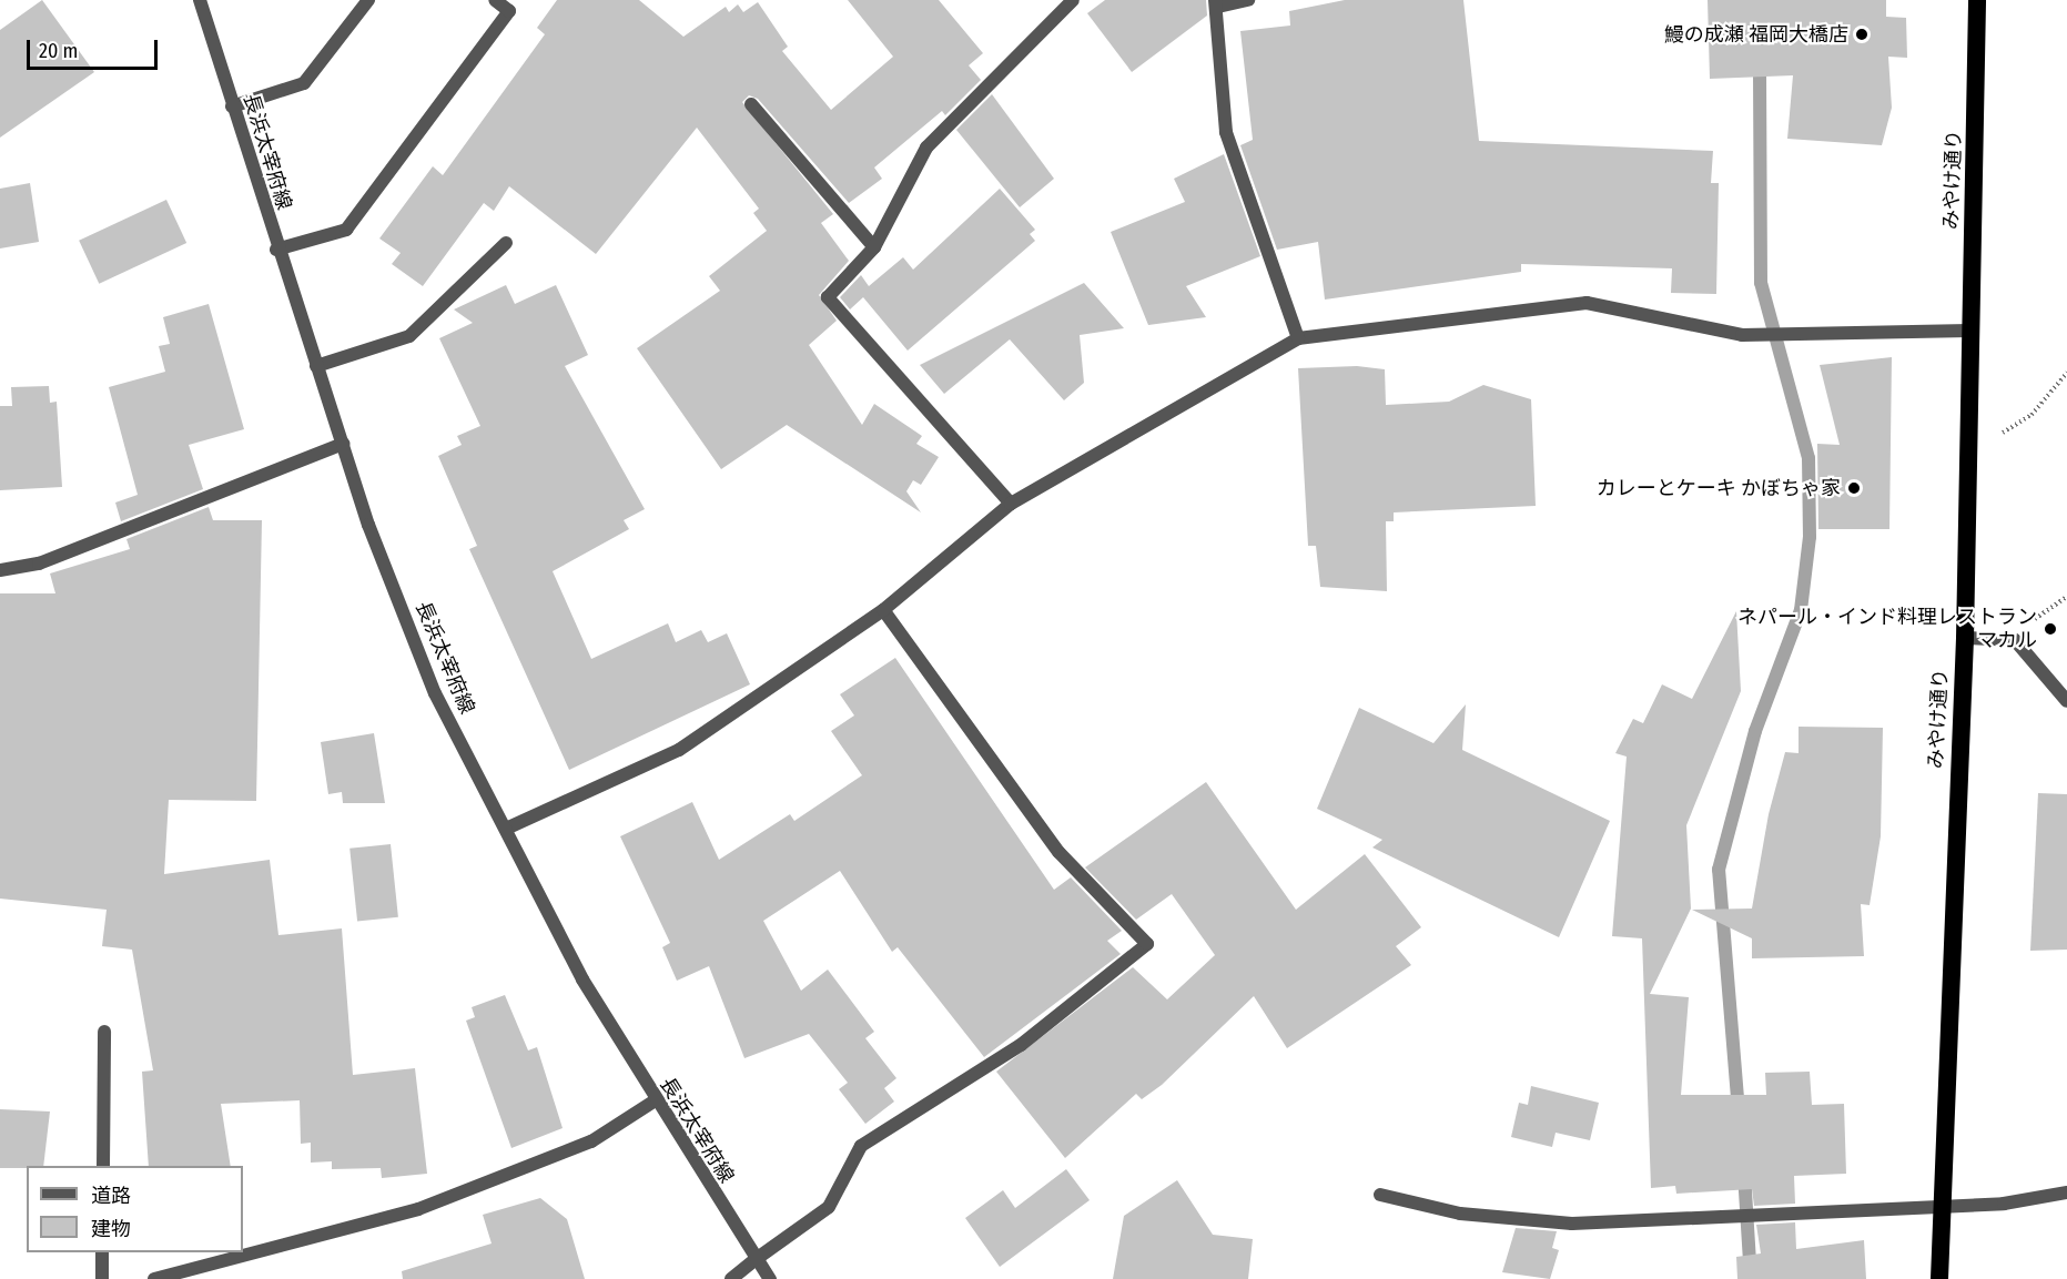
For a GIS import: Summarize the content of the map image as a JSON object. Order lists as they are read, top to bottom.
{
  "streets": {
    "highway": ["みやけ通り"],
    "street": ["長浜太宰府線"]
  },
  "places": ["鰻の成瀬 福岡大橋店", "カレーとケーキ かぼちゃ家", "ネパール・インド料理レストラン マカル"],
  "legend": ["道路", "建物"],
  "scale_bar": "20 m"
}
